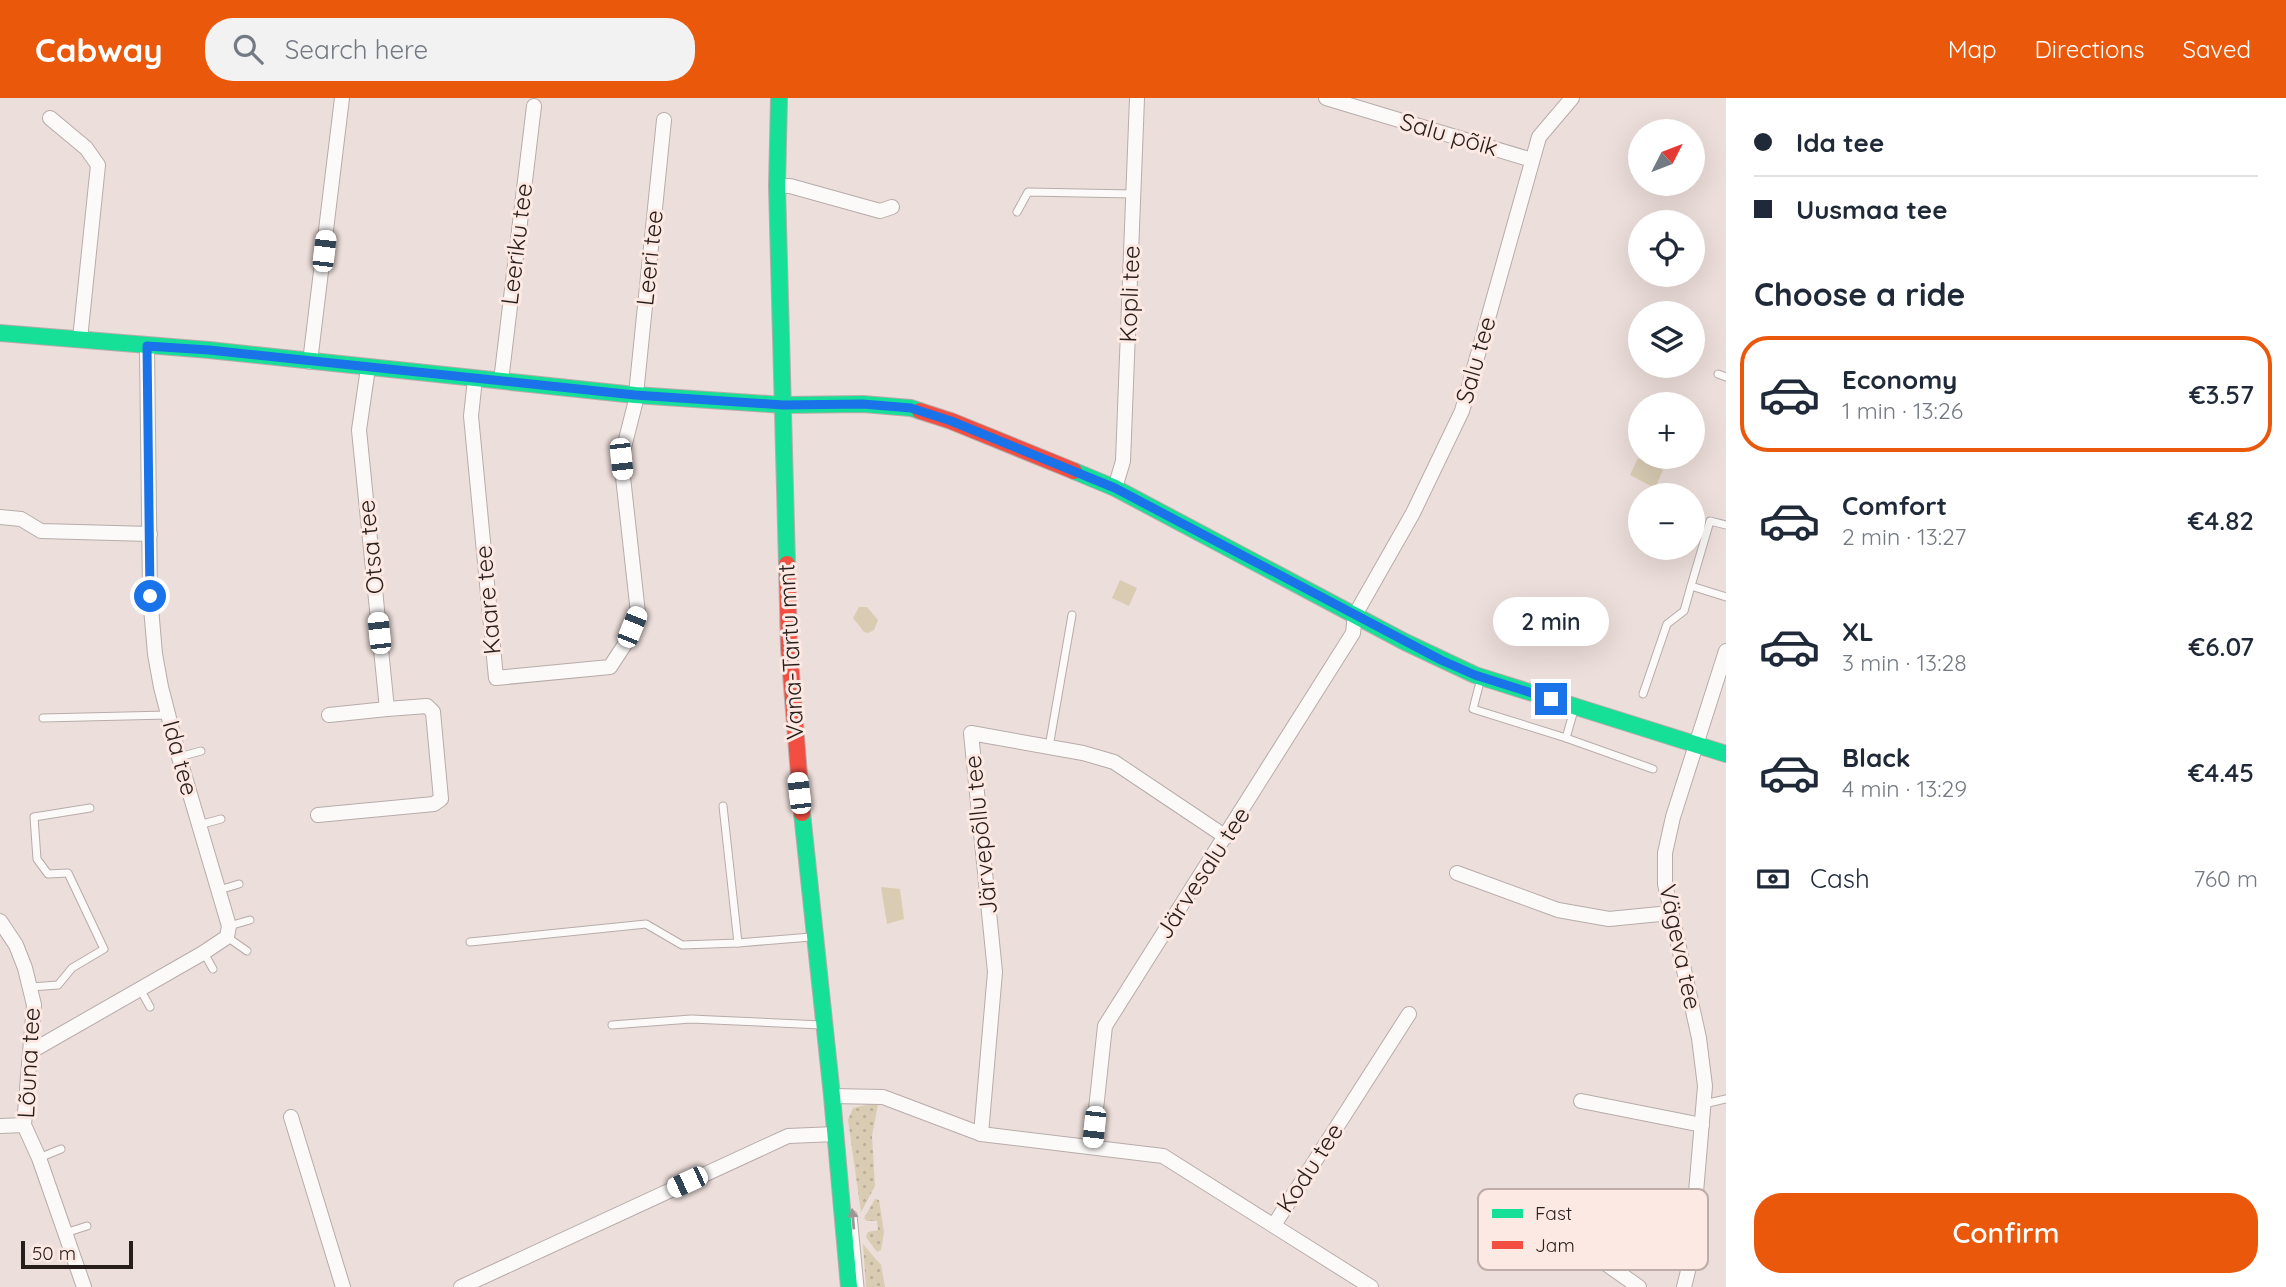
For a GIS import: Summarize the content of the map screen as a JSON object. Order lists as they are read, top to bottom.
{
  "streets": {
    "street": [
      "Salu põik",
      "Leeriku tee",
      "Leeri tee",
      "Kopli tee",
      "Salu tee",
      "Otsa tee",
      "Kaare tee",
      "Vana-Tartu mnt",
      "Ida tee",
      "Järvepõllu tee",
      "Järvesalu tee",
      "Vägeva tee",
      "Lõuna tee",
      "Kodu tee"
    ]
  },
  "crossings": [
    ["Salu põik", "Salu tee"],
    ["Leeri tee", "Kaare tee"],
    ["Salu tee", "Järvesalu tee"],
    ["Järvepõllu tee", "Järvesalu tee"]
  ],
  "legend": ["Fast", "Jam"],
  "scale_bar": "50 m",
  "north": "top right",
  "page": {
    "header": "Cabway",
    "search": "Search here",
    "nav": ["Map", "Directions", "Saved"],
    "banner": ["Ida tee", "Uusmaa tee"],
    "map_buttons": ["+", "−"],
    "heading": "Choose a ride",
    "list": [
      {
        "name": "Economy",
        "note": "1 min · 13:26",
        "value": "€3.57"
      },
      {
        "name": "Comfort",
        "note": "2 min · 13:27",
        "value": "€4.82"
      },
      {
        "name": "XL",
        "note": "3 min · 13:28",
        "value": "€6.07"
      },
      {
        "name": "Black",
        "note": "4 min · 13:29",
        "value": "€4.45"
      }
    ],
    "bubble": "2 min",
    "pay": ["Cash", "760 m"],
    "buttons": "Confirm",
    "scale": "50 m"
  }
}
